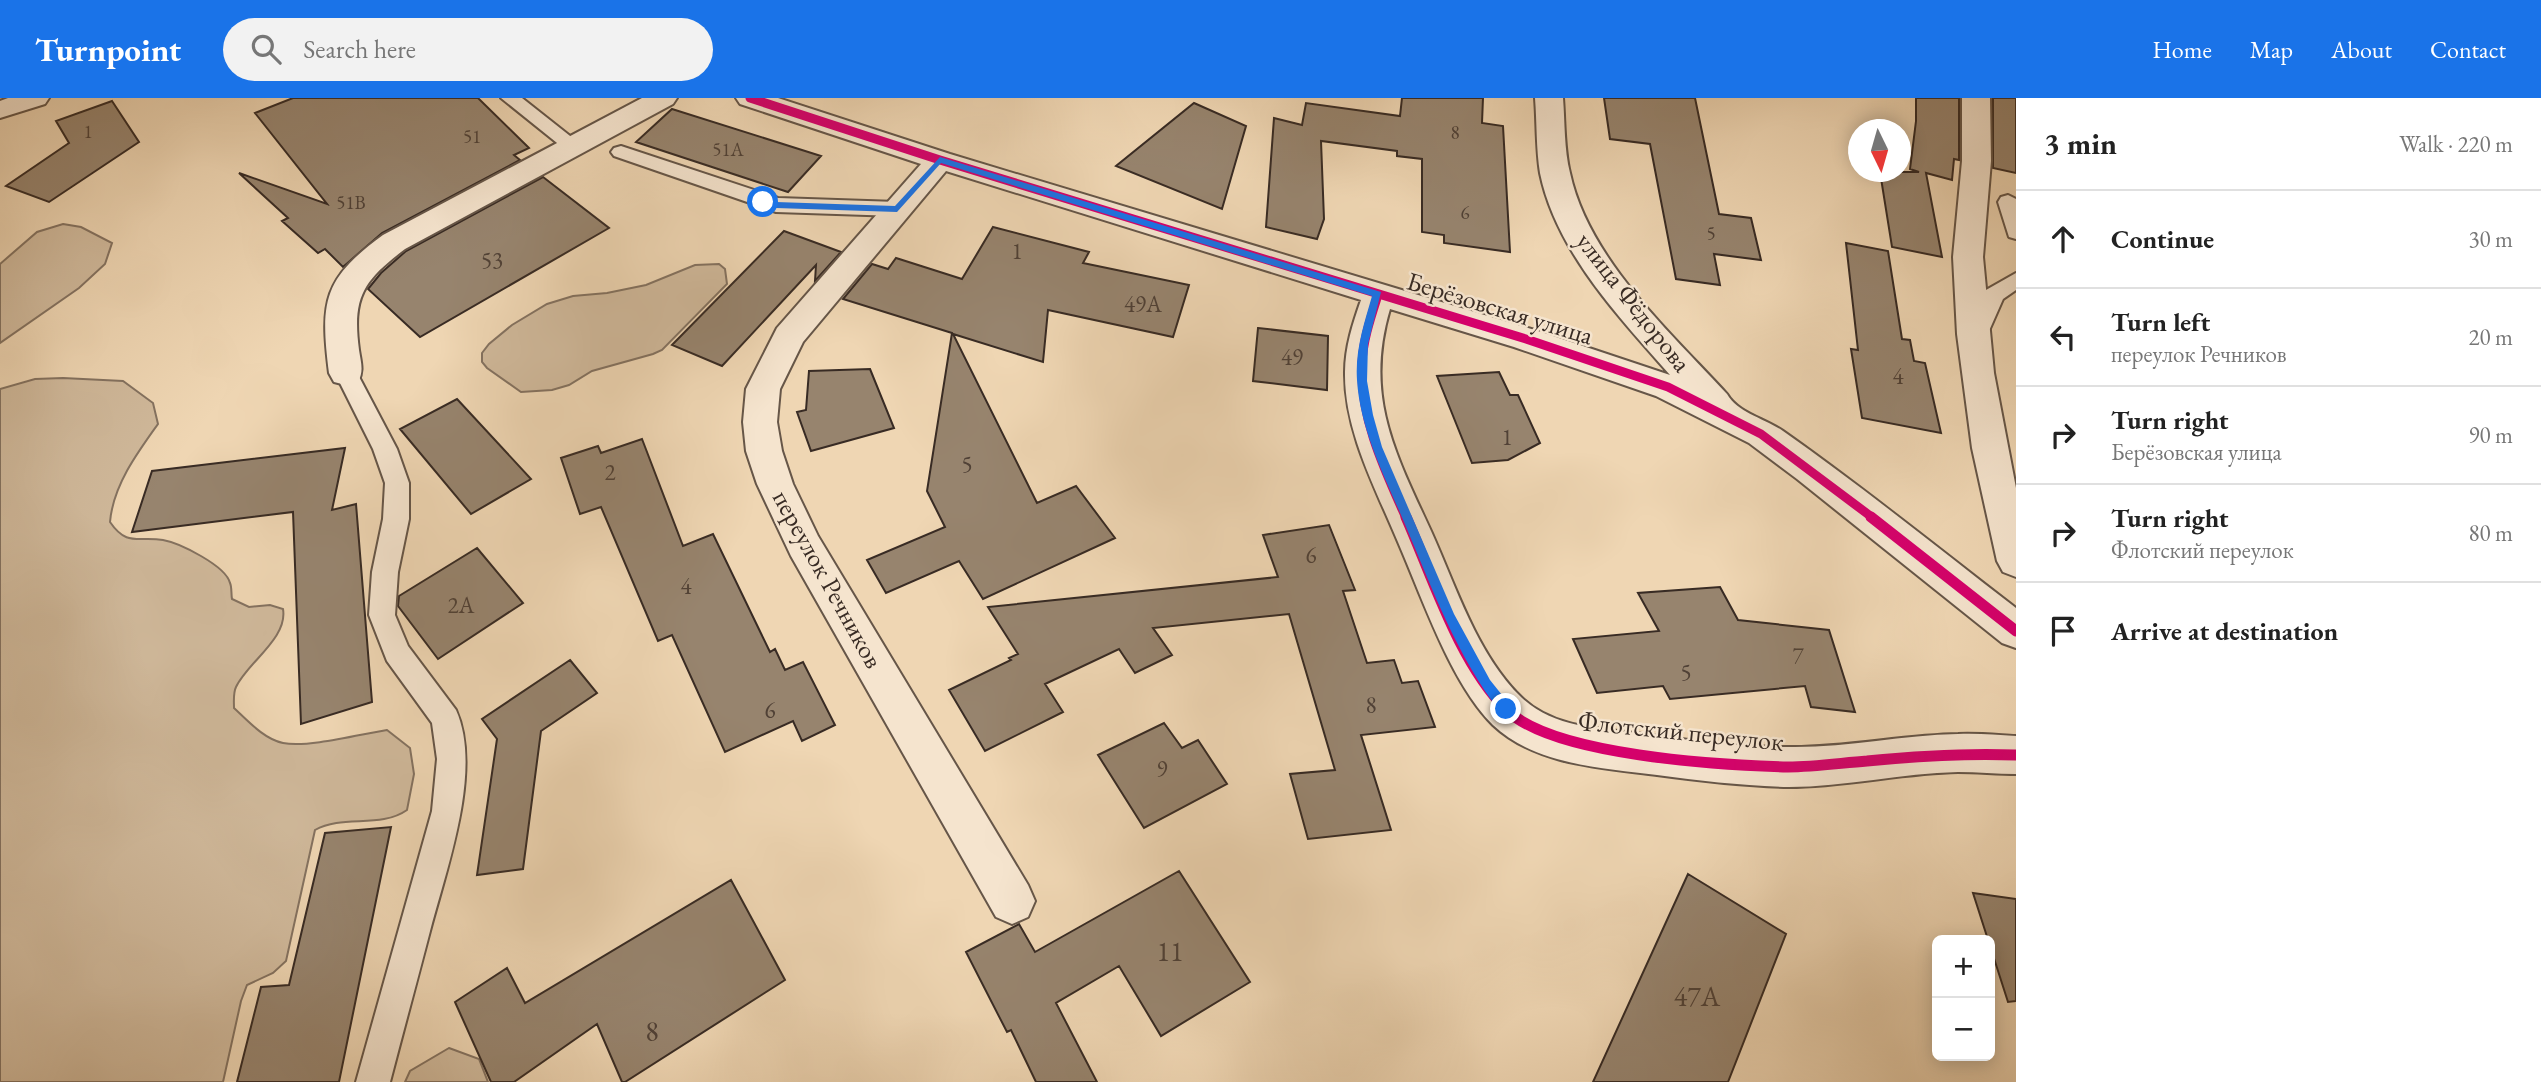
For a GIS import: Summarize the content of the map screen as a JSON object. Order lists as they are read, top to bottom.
{
  "streets": {
    "street": [
      "улица Фёдорова",
      "Берёзовская улица",
      "переулок Речников",
      "Флотский переулок"
    ]
  },
  "crossings": [
    ["улица Фёдорова", "Берёзовская улица"],
    ["Берёзовская улица", "переулок Речников"],
    ["Берёзовская улица", "Флотский переулок"]
  ],
  "house_numbers": [
    "1",
    "8",
    "51",
    "51А",
    "51В",
    "6",
    "5",
    "1",
    "53",
    "49А",
    "49",
    "4",
    "1",
    "5",
    "2",
    "6",
    "4",
    "2А",
    "7",
    "5",
    "8",
    "6",
    "9",
    "11",
    "47А",
    "8"
  ],
  "north": "bottom",
  "page": {
    "header": "Turnpoint",
    "search": "Search here",
    "nav": [
      "Home",
      "Map",
      "About",
      "Contact"
    ],
    "heading": ["3 min", "Walk · 220 m"],
    "list": [
      ["Continue", "30 m"],
      ["Turn left", "переулок Речников", "20 m"],
      ["Turn right", "Берёзовская улица", "90 m"],
      ["Turn right", "Флотский переулок", "80 m"],
      "Arrive at destination"
    ],
    "map_buttons": ["+", "−"]
  }
}
